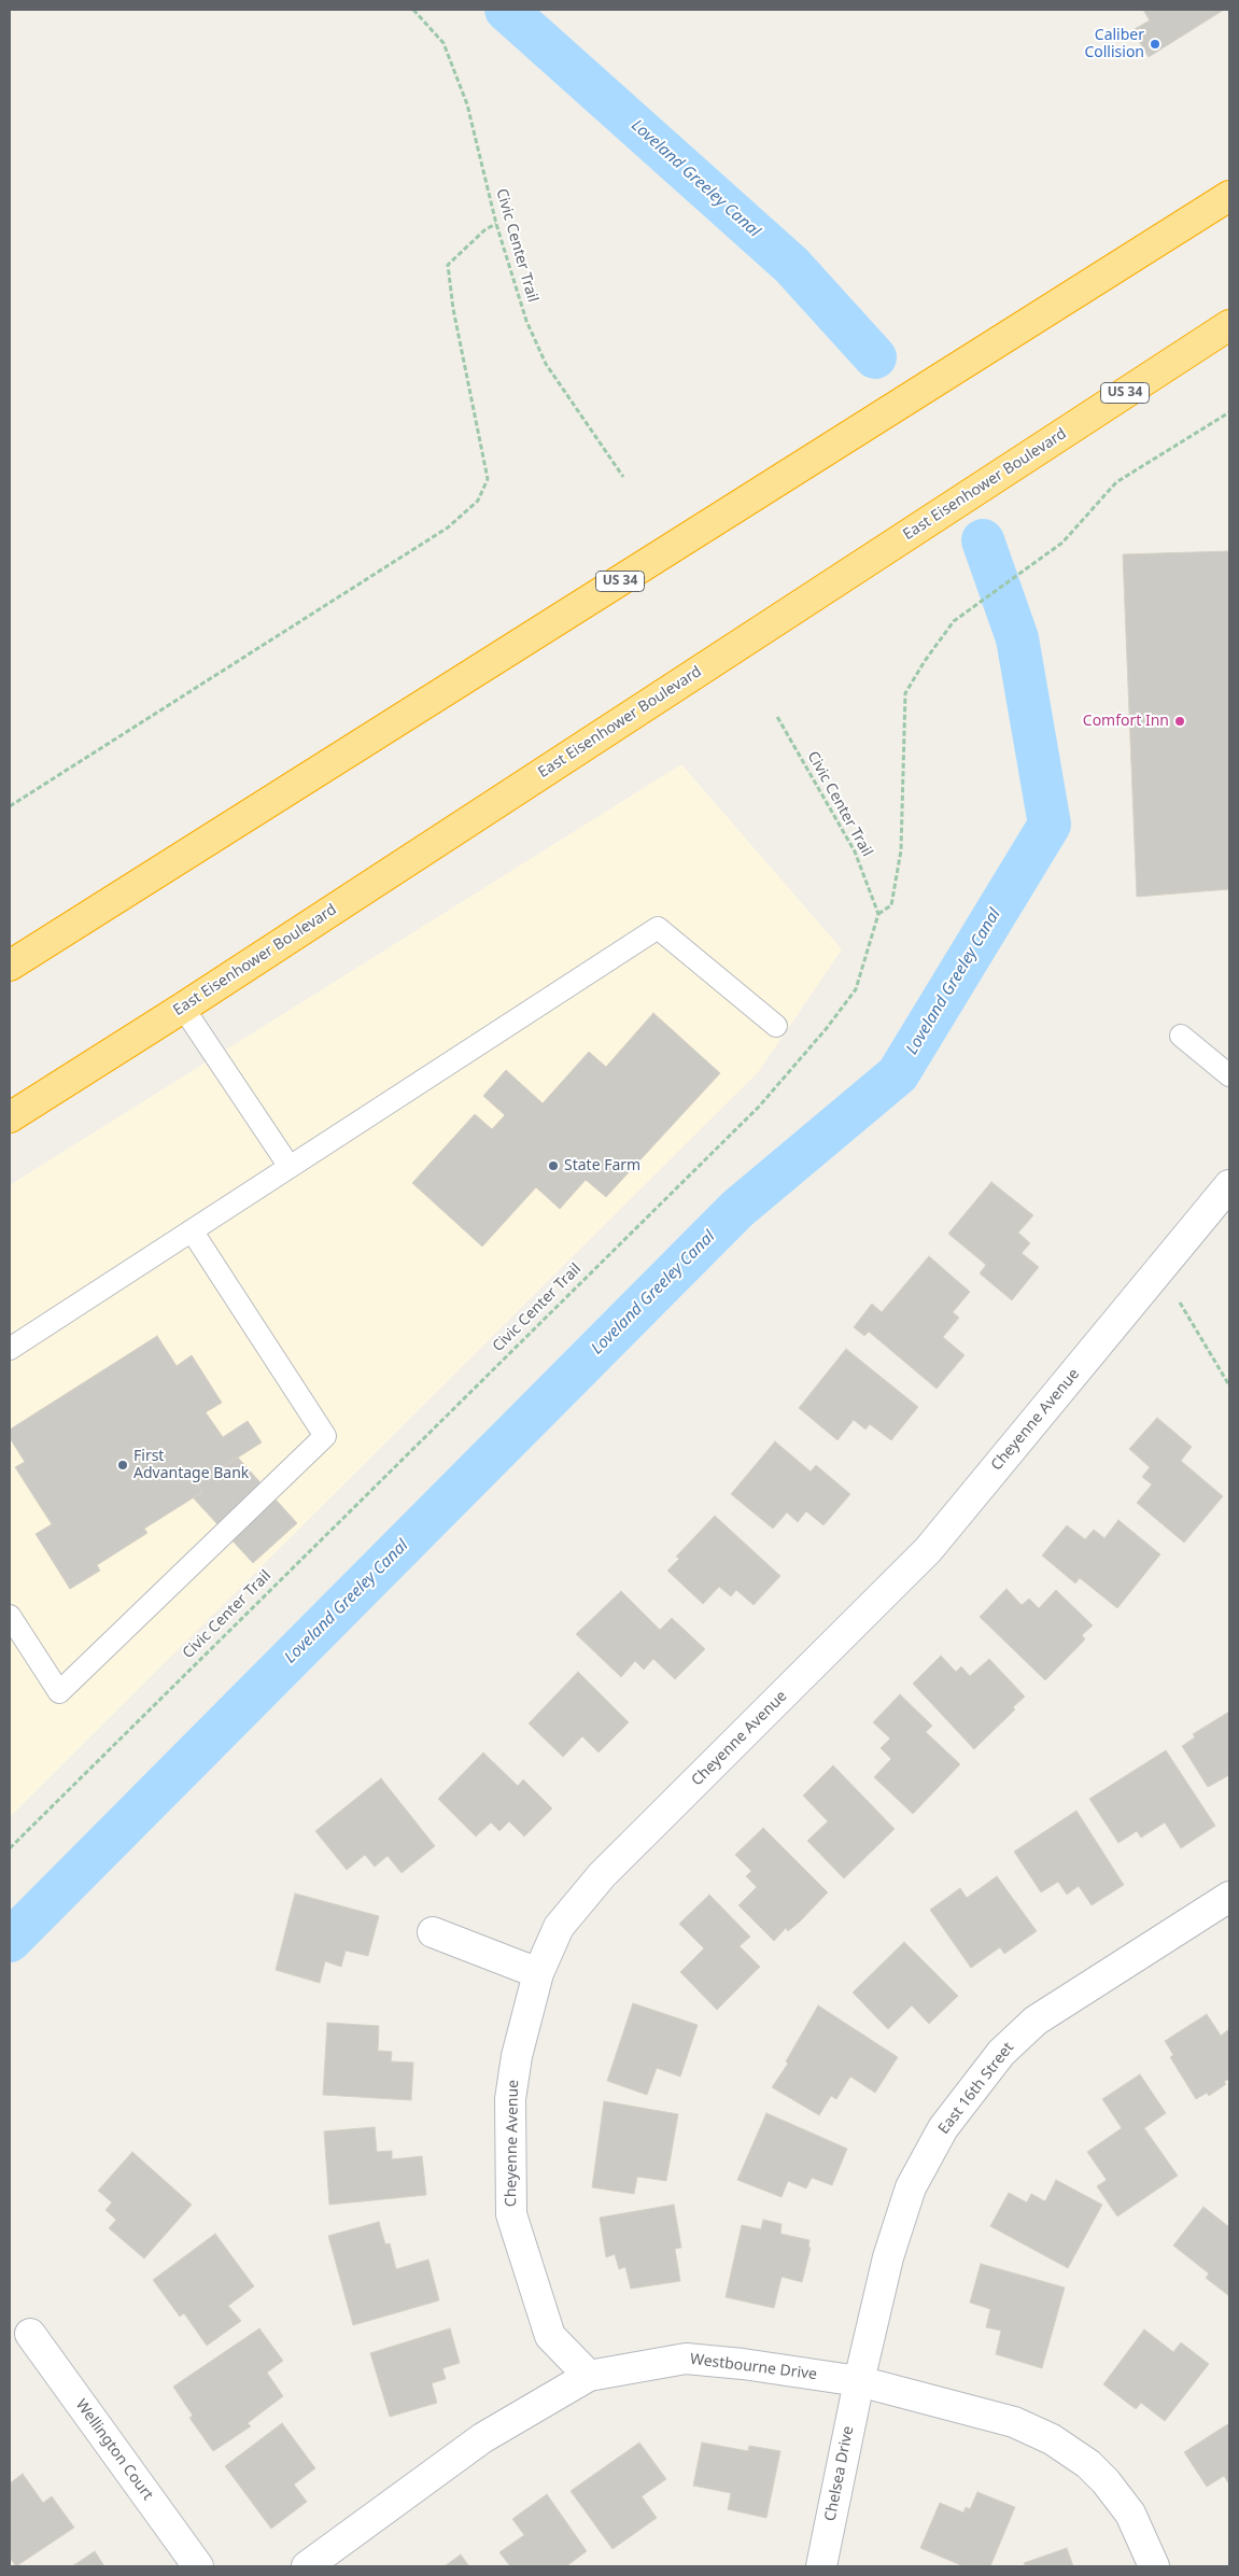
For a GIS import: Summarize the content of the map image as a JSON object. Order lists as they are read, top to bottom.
{
  "streets": {
    "highway": ["US 34", "East Eisenhower Boulevard"],
    "street": [
      "Cheyenne Avenue",
      "East 16th Street",
      "Westbourne Drive",
      "Wellington Court",
      "Chelsea Drive"
    ],
    "path": ["Civic Center Trail"]
  },
  "crossings": [
    ["Cheyenne Avenue", "Westbourne Drive"],
    ["East 16th Street", "Westbourne Drive"],
    ["East 16th Street", "Chelsea Drive"],
    ["Westbourne Drive", "Chelsea Drive"]
  ],
  "water": ["Loveland Greeley Canal"],
  "places": [
    "Caliber Collision",
    "Comfort Inn",
    "State Farm",
    "First Advantage Bank"
  ]
}
